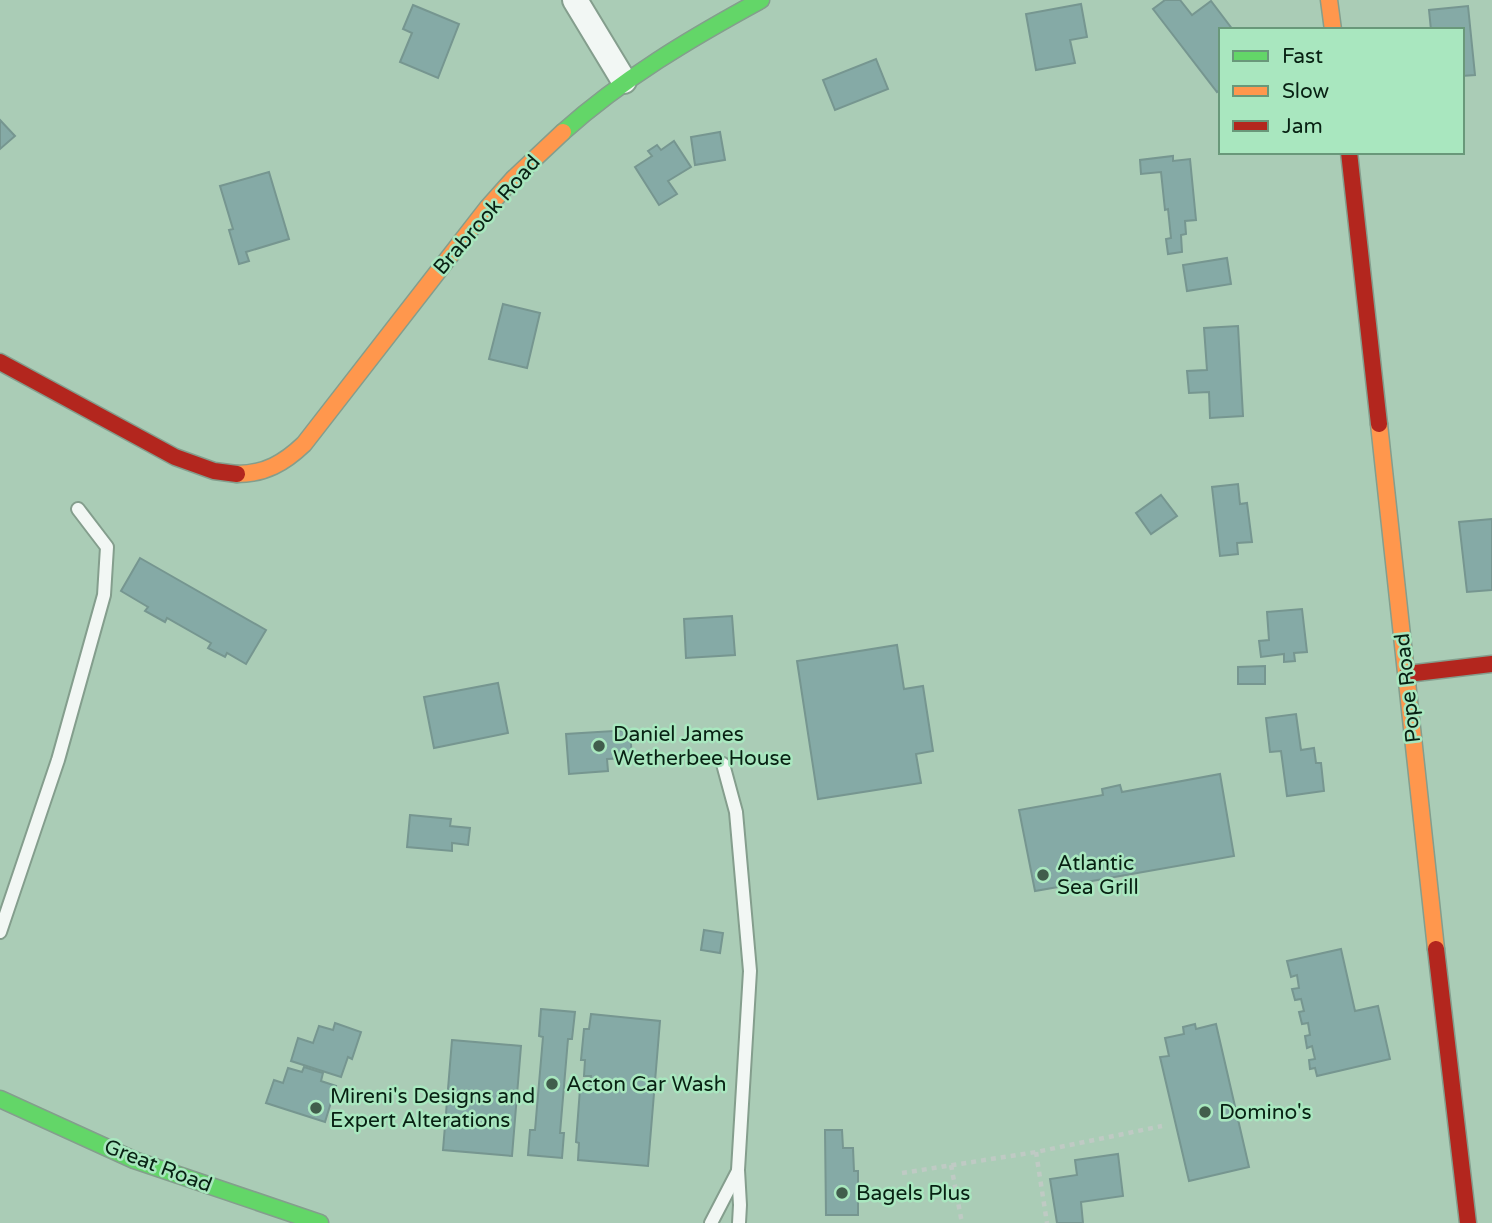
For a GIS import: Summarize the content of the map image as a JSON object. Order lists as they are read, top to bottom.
{
  "streets": {
    "street": ["Brabrook Road", "Pope Road", "Great Road"]
  },
  "places": [
    "Daniel James Wetherbee House",
    "Atlantic Sea Grill",
    "Acton Car Wash",
    "Mireni's Designs and Expert Alterations",
    "Domino's",
    "Bagels Plus"
  ],
  "legend": ["Fast", "Slow", "Jam"]
}
